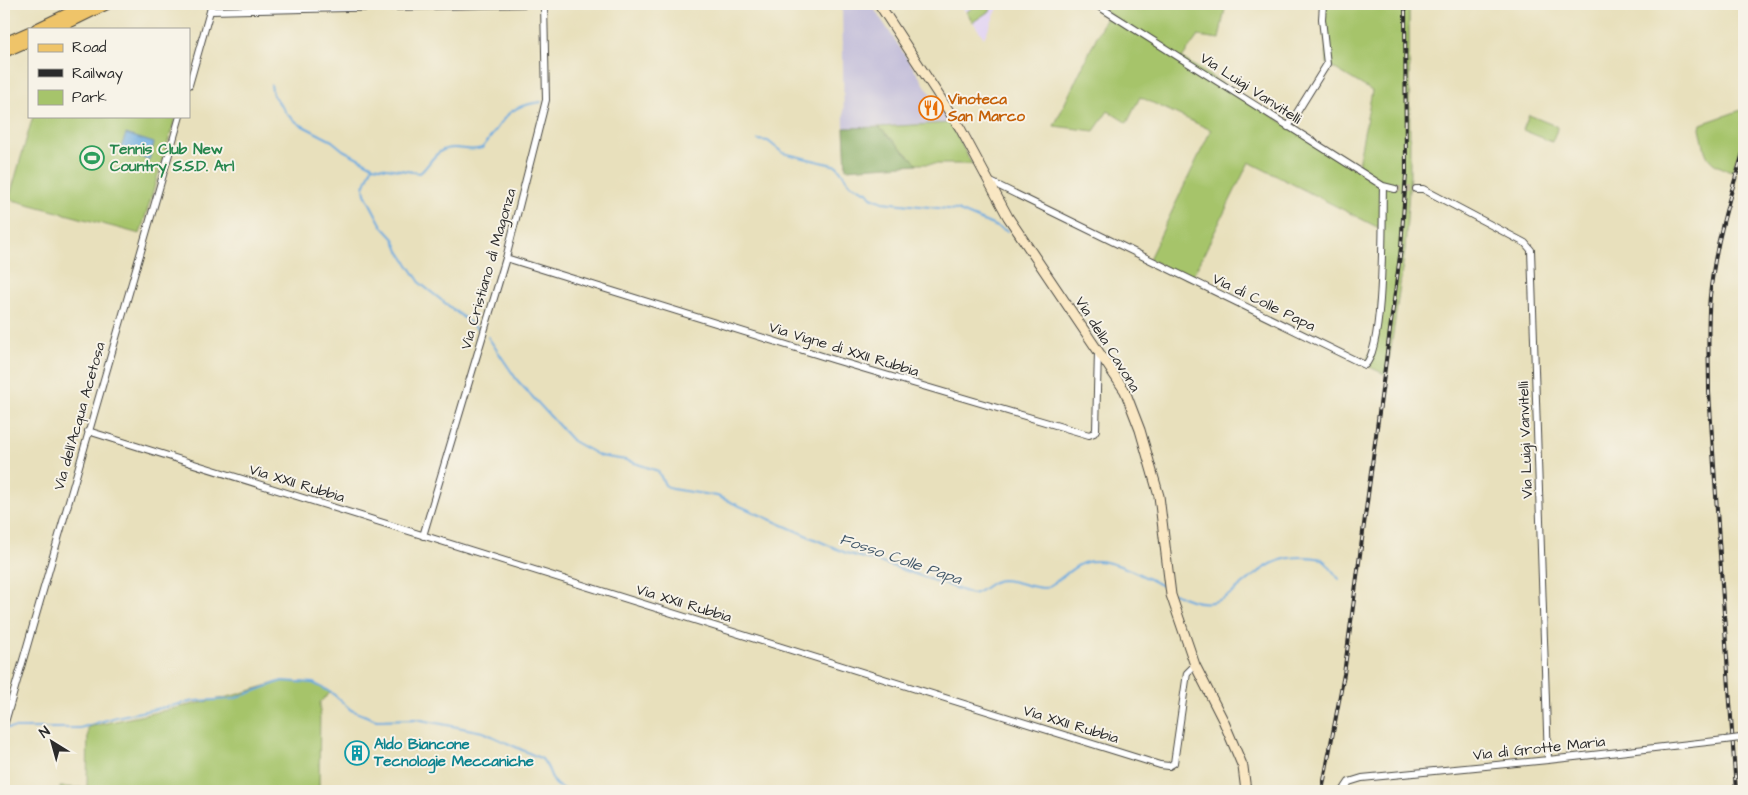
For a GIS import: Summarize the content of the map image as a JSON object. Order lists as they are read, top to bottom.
{
  "streets": {
    "main road": ["Via della Cavona"],
    "street": [
      "Via Luigi Vanvitelli",
      "Via Cristiano di Magonza",
      "Via di Colle Papa",
      "Via Vigne di XXII Rubbia",
      "Via dell'Acqua Acetosa",
      "Via XXII Rubbia",
      "Via di Grotte Maria"
    ]
  },
  "crossings": [
    ["Via Luigi Vanvitelli", "Via di Colle Papa"],
    ["Via Luigi Vanvitelli", "Via di Grotte Maria"],
    ["Via Cristiano di Magonza", "Via Vigne di XXII Rubbia"],
    ["Via Cristiano di Magonza", "Via XXII Rubbia"],
    ["Via di Colle Papa", "Via della Cavona"],
    ["Via della Cavona", "Via Vigne di XXII Rubbia"],
    ["Via della Cavona", "Via XXII Rubbia"],
    ["Via dell'Acqua Acetosa", "Via XXII Rubbia"]
  ],
  "water": ["Fosso Colle Papa"],
  "places": {
    "restaurant": ["Vinoteca San Marco"],
    "sports": ["Tennis Club New Country S.S.D. Arl"],
    "building": ["Aldo Biancone Tecnologie Meccaniche"]
  },
  "legend": ["Road", "Railway", "Park"],
  "north": "top left"
}
